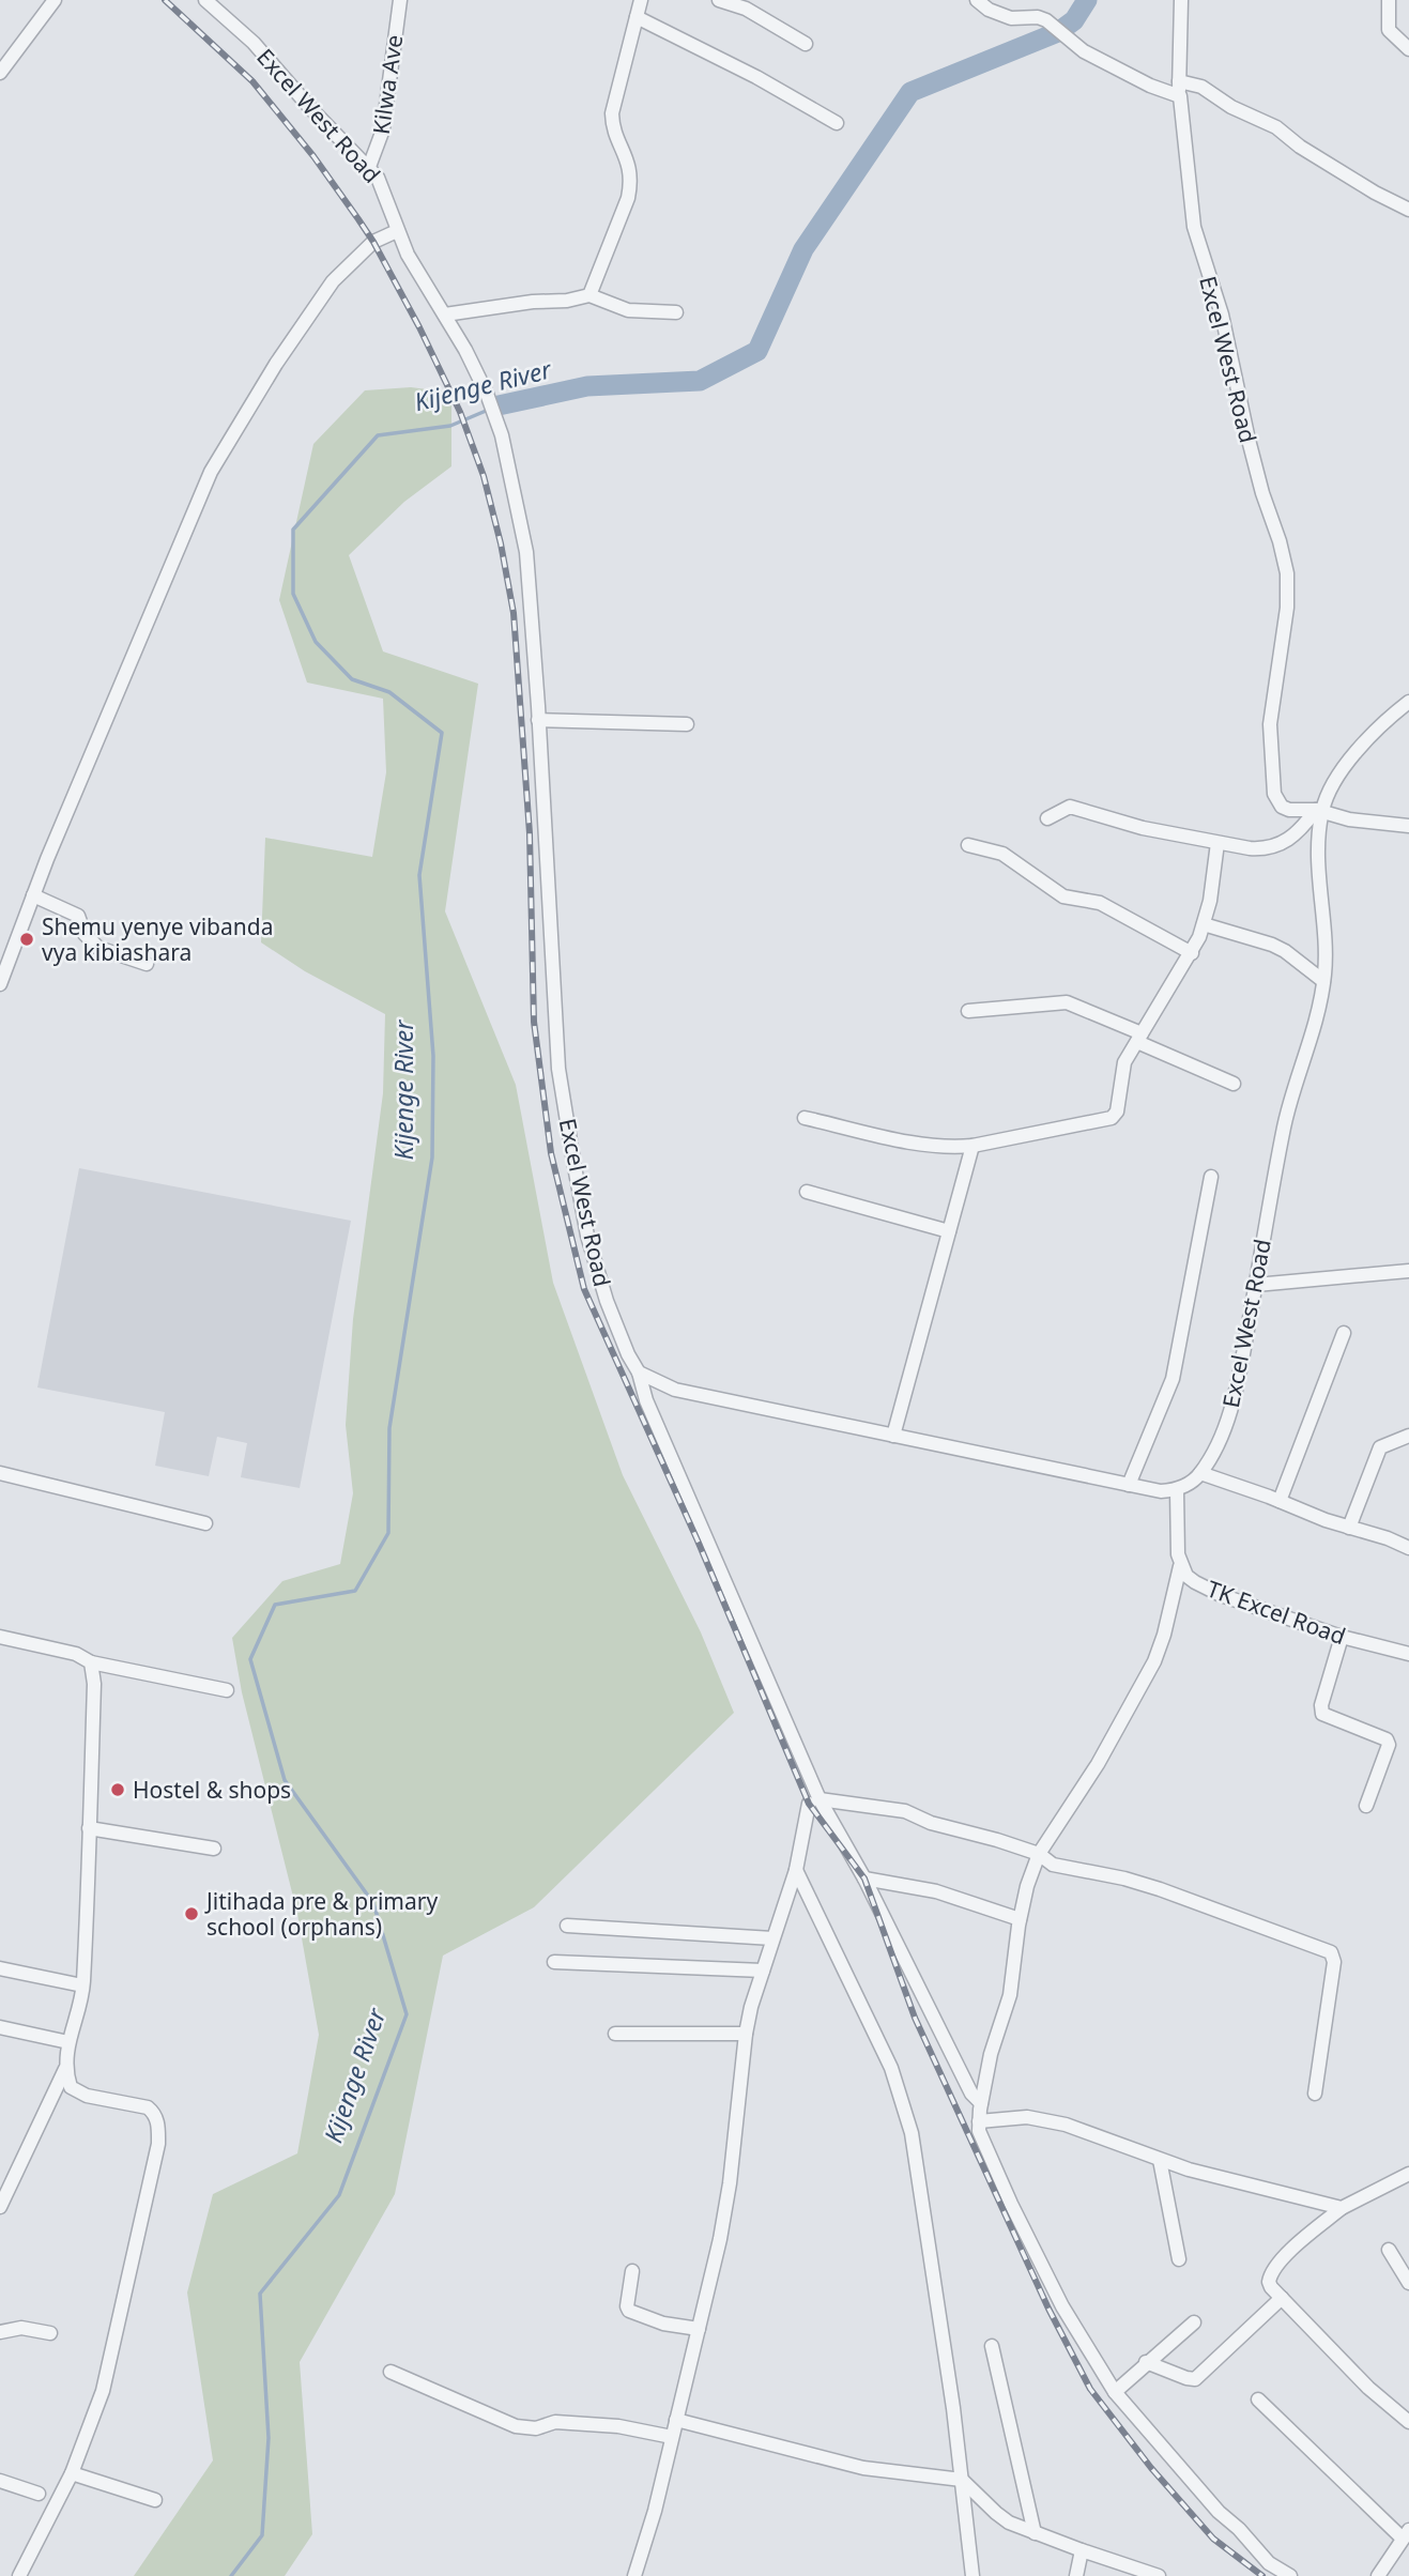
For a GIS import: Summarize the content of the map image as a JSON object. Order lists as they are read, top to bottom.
{
  "streets": {
    "street": ["Kilwa Ave", "Excel West Road", "TK Excel Road"]
  },
  "crossings": [
    ["Kilwa Ave", "Excel West Road"],
    ["Excel West Road", "TK Excel Road"]
  ],
  "water": ["Kijenge River"],
  "places": ["Shemu yenye vibanda vya kibiashara", "Hostel & shops", "Jitihada pre & primary school (orphans)"]
}
